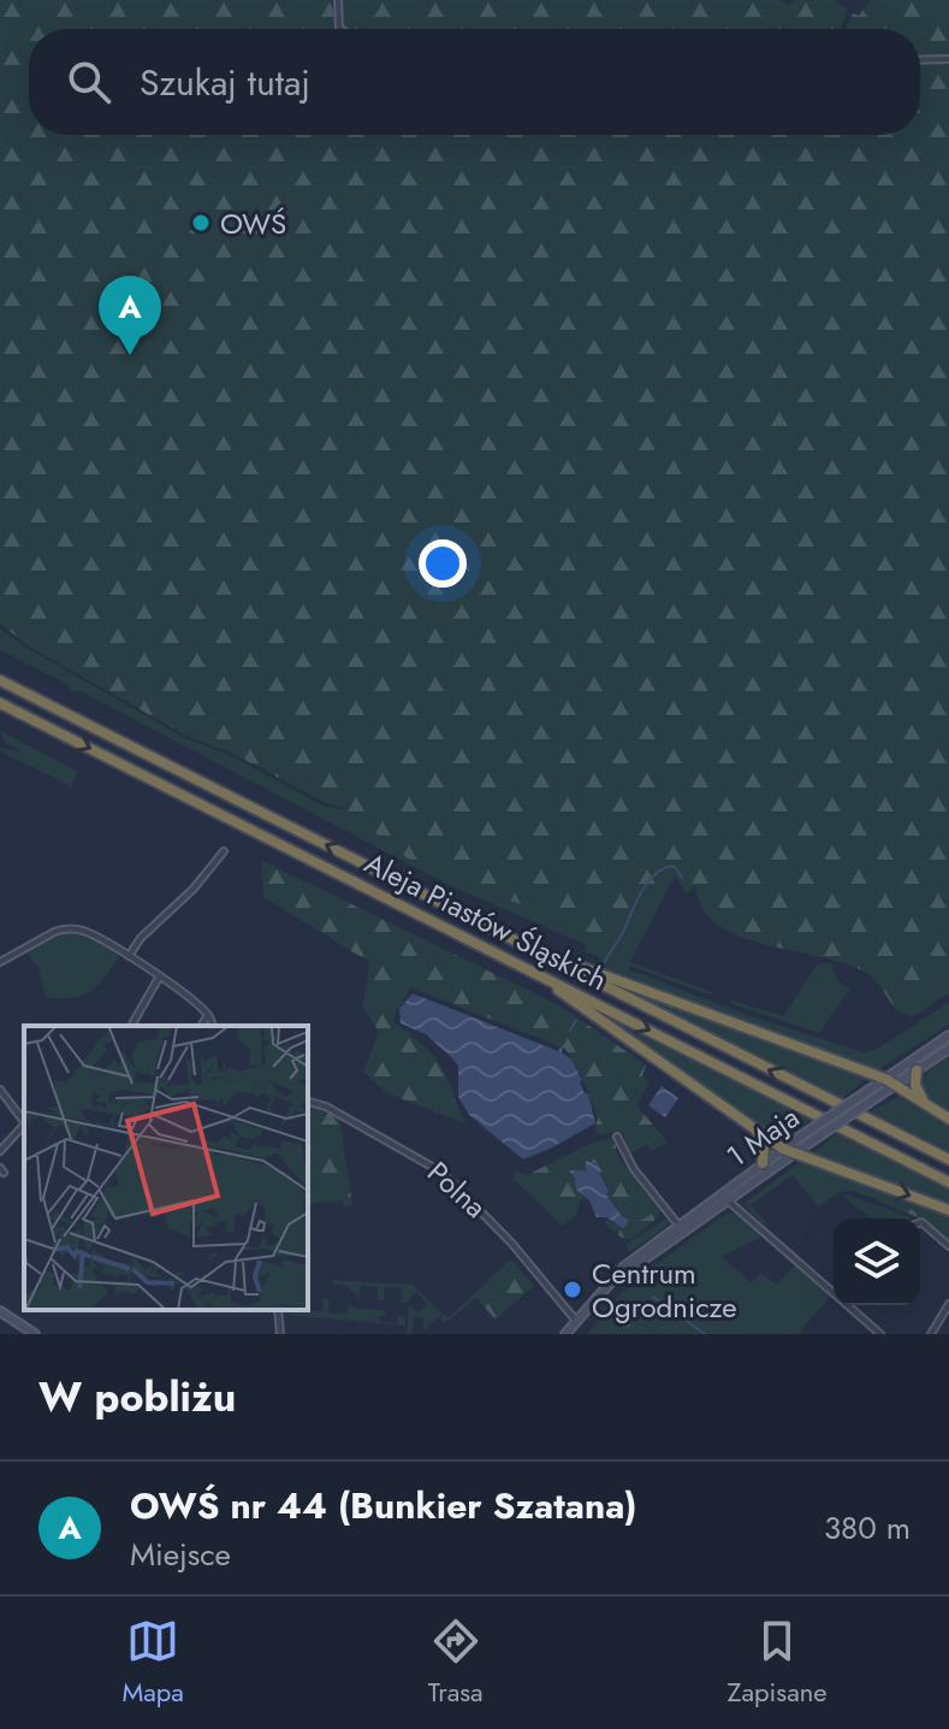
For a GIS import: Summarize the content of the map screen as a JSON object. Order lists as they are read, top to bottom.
{
  "streets": {
    "highway": ["Aleja Piastów Śląskich"],
    "main road": ["1 Maja"],
    "street": ["Polna"]
  },
  "crossings": [
    ["1 Maja", "Polna"]
  ],
  "places": ["OWŚ", "Centrum Ogrodnicze"],
  "page": {
    "search": "Szukaj tutaj",
    "pins": "A",
    "heading": "W pobliżu",
    "list": [
      {
        "mark": "A",
        "name": "OWŚ nr 44 (Bunkier Szatana)",
        "note": "Miejsce",
        "value": "380 m"
      }
    ],
    "nav": ["Mapa", "Trasa", "Zapisane"]
  }
}
